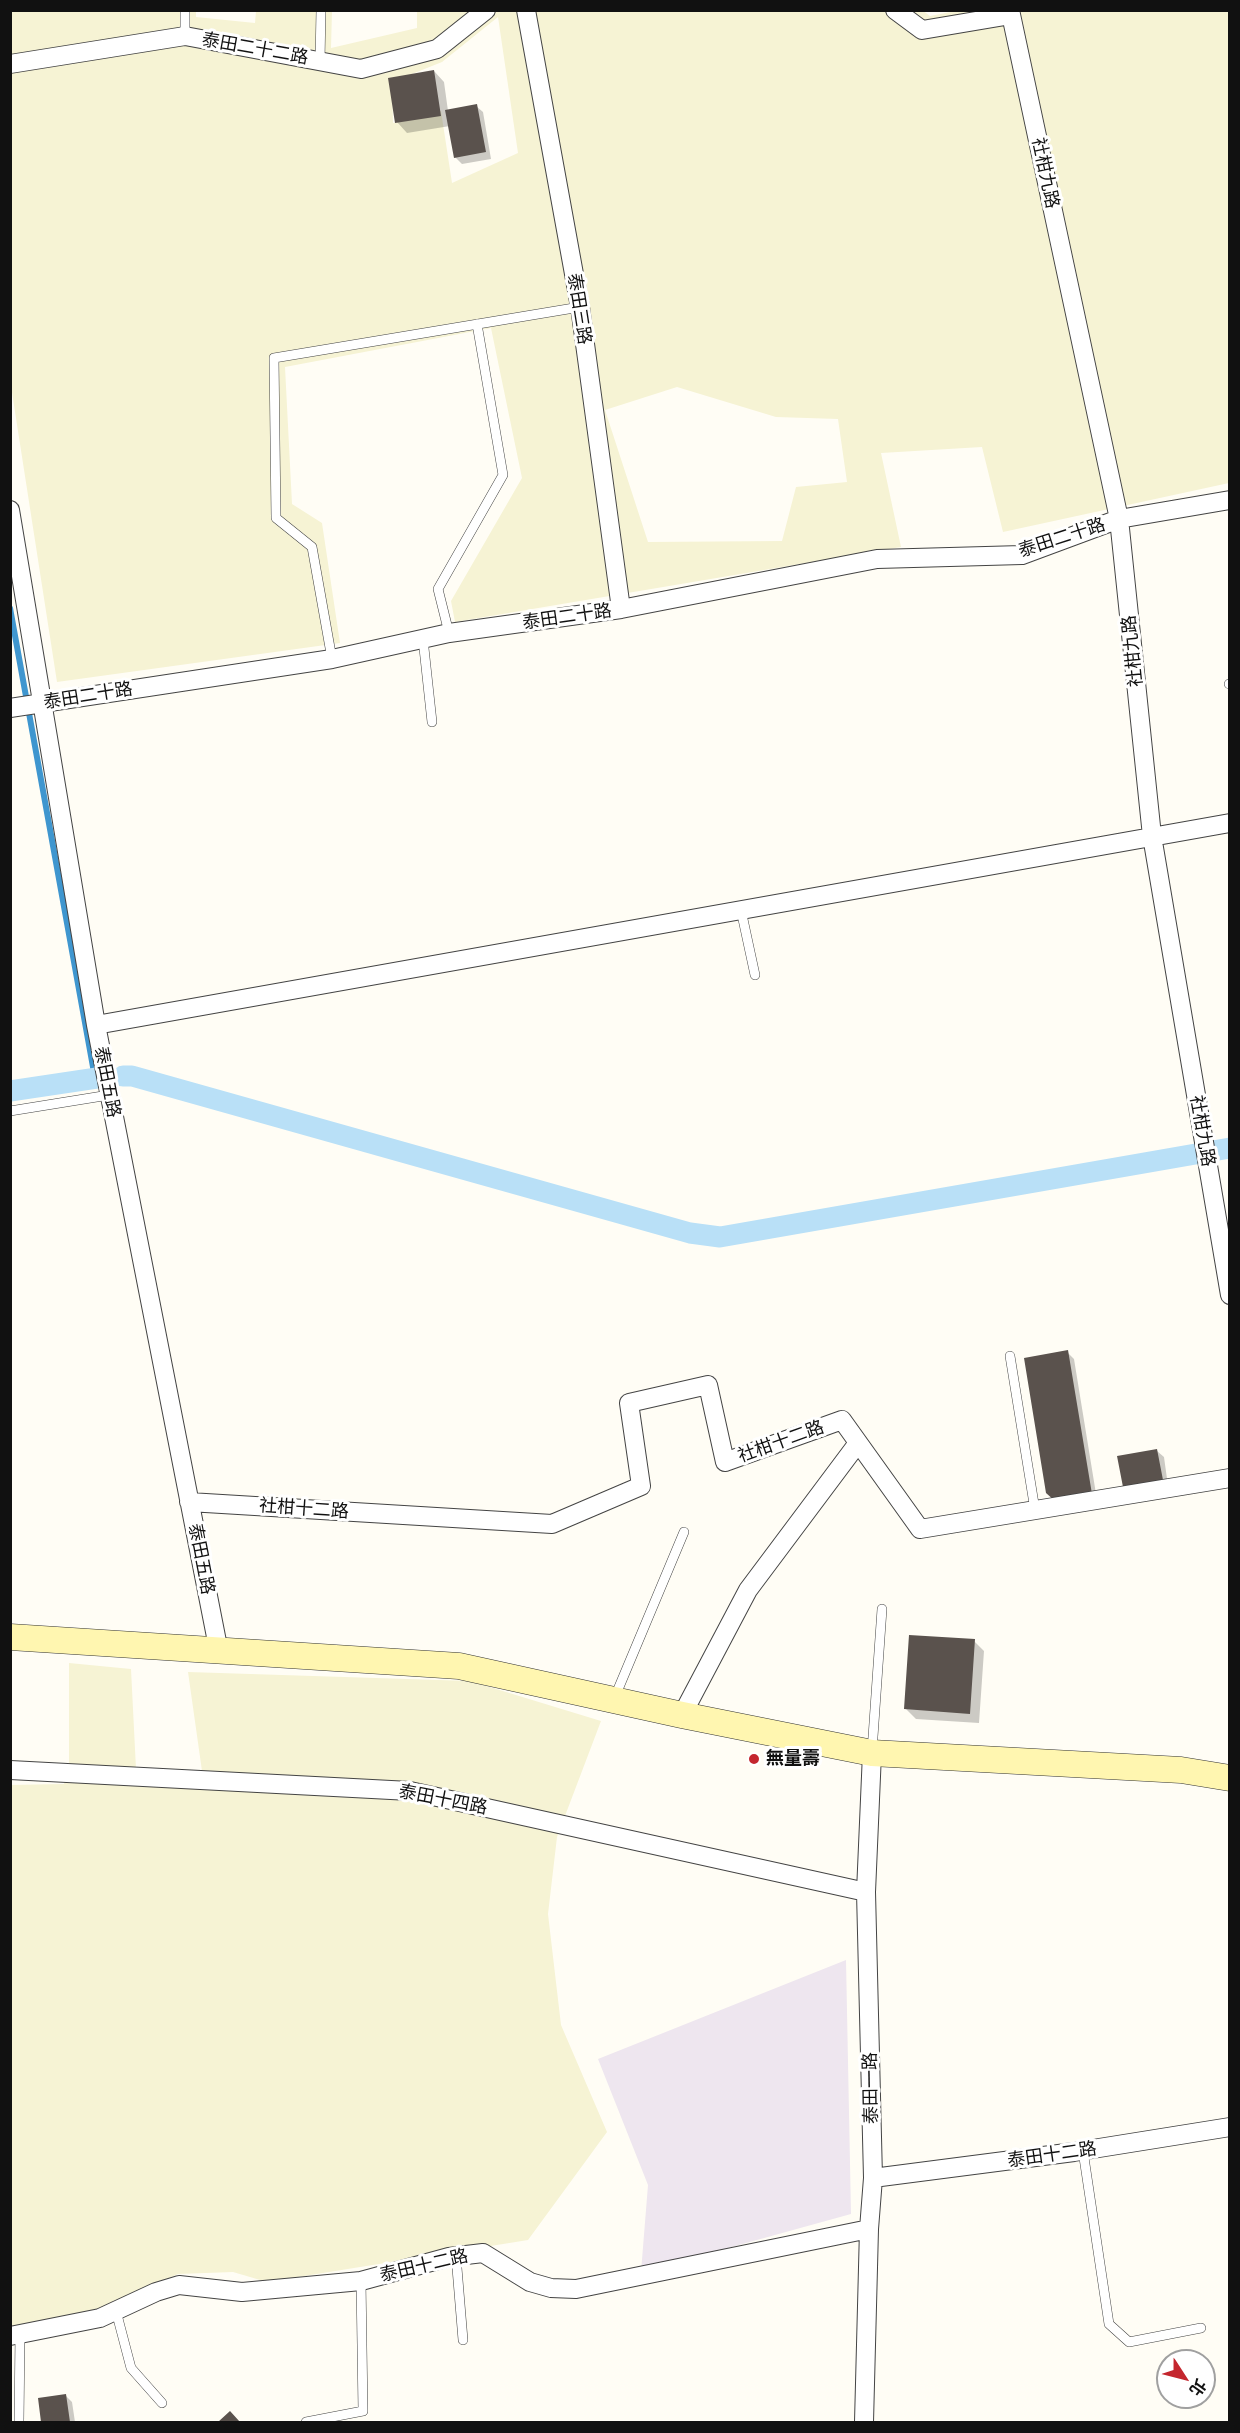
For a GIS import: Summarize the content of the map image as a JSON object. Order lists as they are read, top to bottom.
{
  "streets": {
    "street": [
      "泰田二十二路",
      "社柑九路",
      "泰田三路",
      "泰田二十路",
      "泰田五路",
      "社柑十二路",
      "泰田十四路",
      "泰田一路",
      "泰田十二路"
    ]
  },
  "crossings": [
    ["社柑九路", "泰田二十路"],
    ["泰田三路", "泰田二十路"],
    ["泰田二十路", "泰田五路"],
    ["泰田五路", "社柑十二路"],
    ["泰田十四路", "泰田一路"],
    ["泰田一路", "泰田十二路"]
  ],
  "places": ["無量壽"],
  "north": "bottom right"
}
